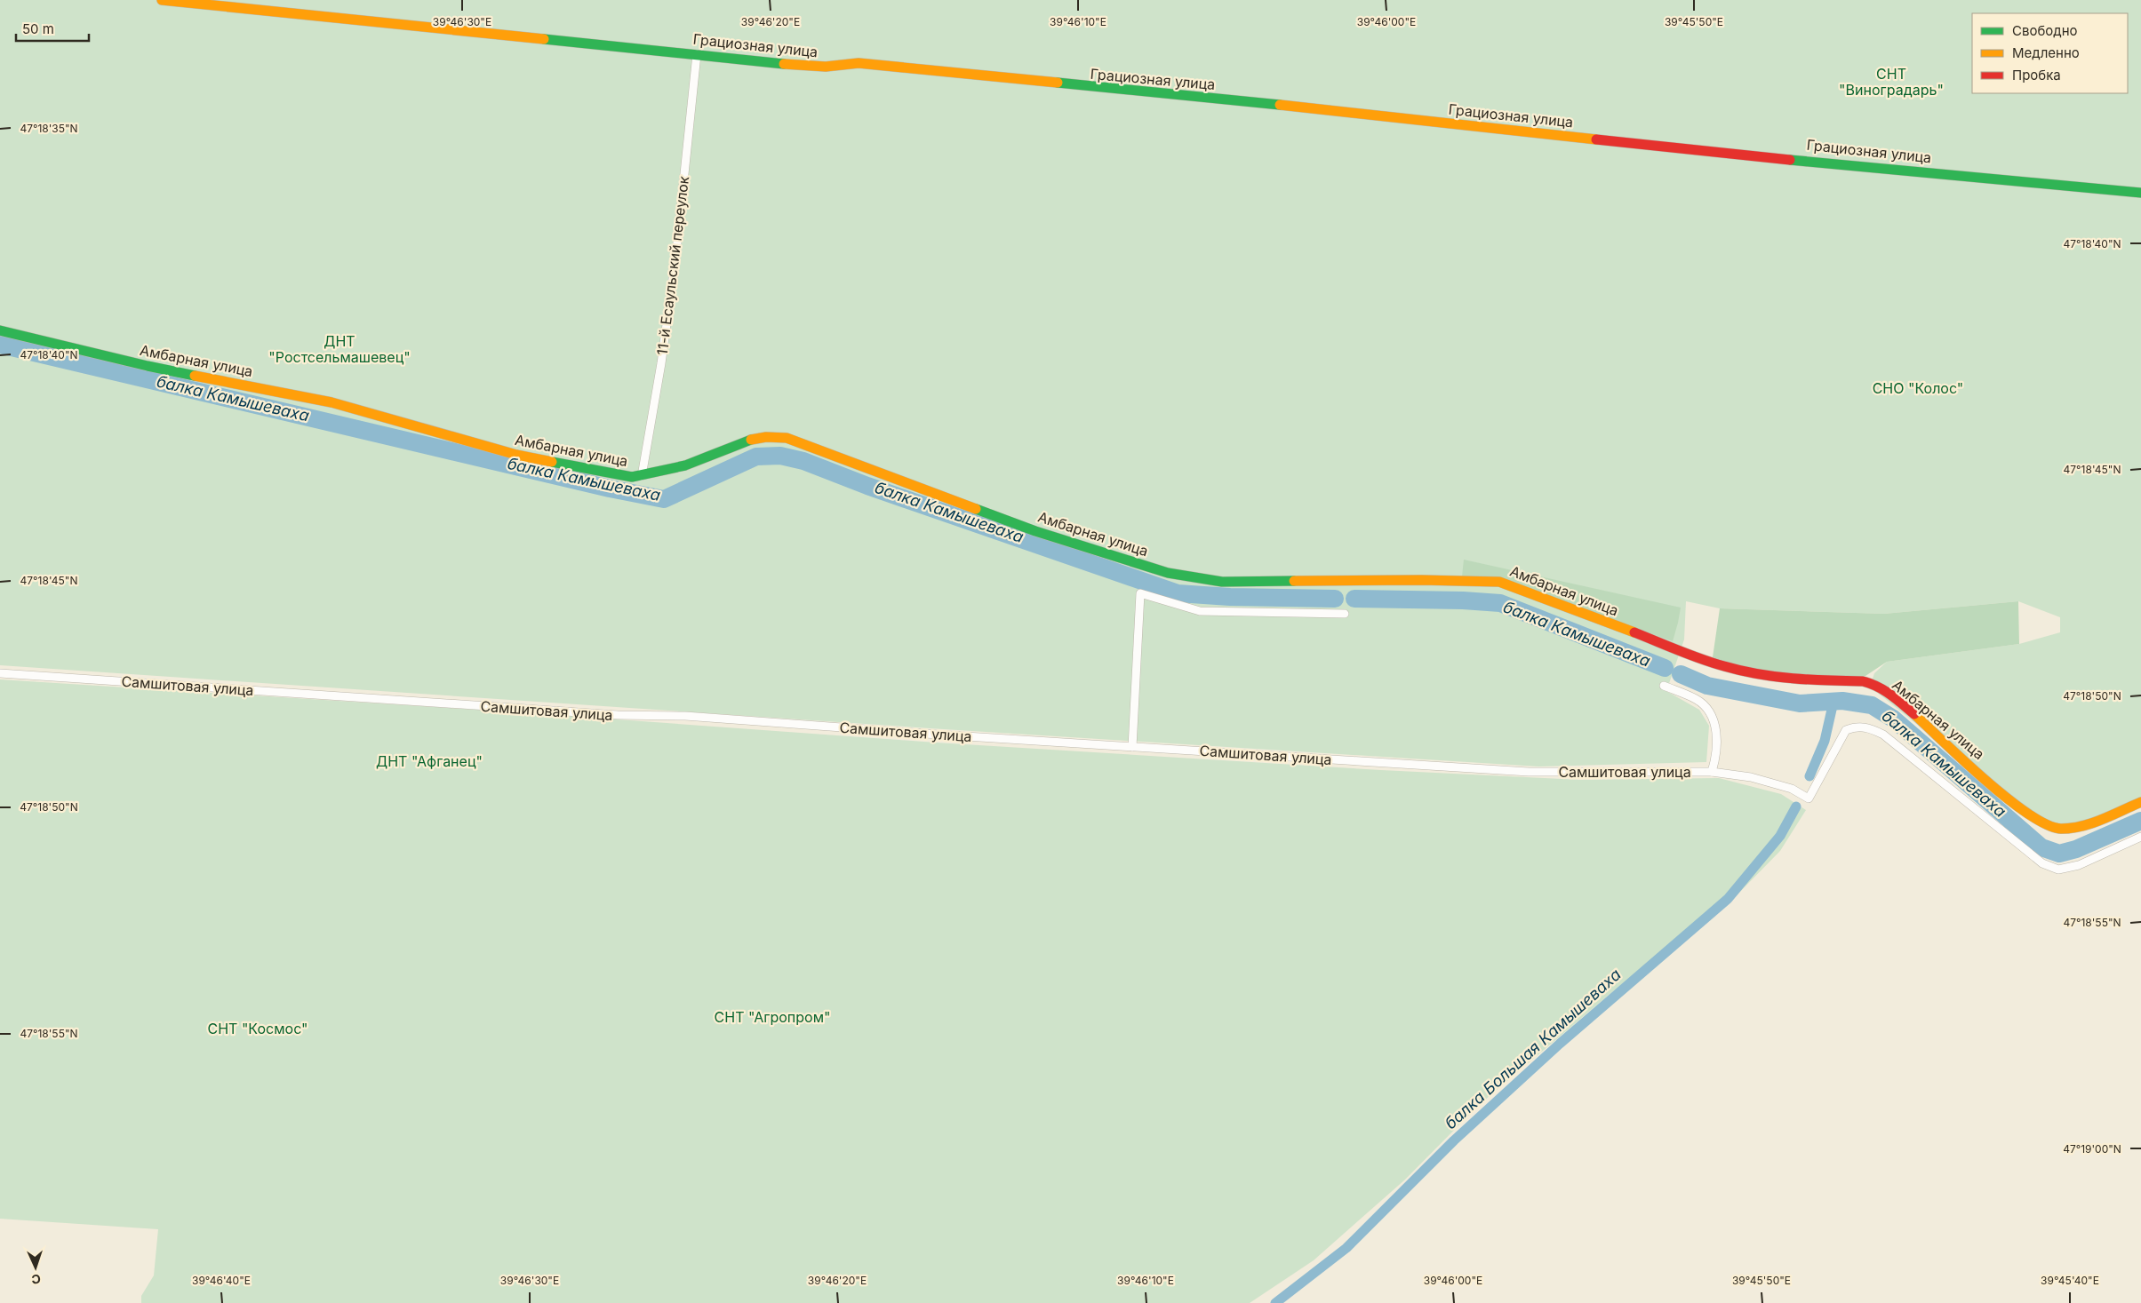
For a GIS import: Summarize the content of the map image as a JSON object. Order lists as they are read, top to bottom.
{
  "streets": {
    "street": [
      "Грациозная улица",
      "11-й Есаульский переулок",
      "Амбарная улица",
      "Самшитовая улица"
    ]
  },
  "crossings": [
    ["Грациозная улица", "11-й Есаульский переулок"],
    ["11-й Есаульский переулок", "Амбарная улица"]
  ],
  "water": ["балка Камышеваха", "балка Большая Камышеваха"],
  "parks": [
    "СНТ \"Виноградарь\"",
    "ДНТ \"Ростсельмашевец\"",
    "СНО \"Колос\"",
    "ДНТ \"Афганец\"",
    "СНТ \"Агропром\"",
    "СНТ \"Космос\""
  ],
  "legend": ["Свободно", "Медленно", "Пробка"],
  "scale_bar": "50 m",
  "north": "bottom",
  "coordinates": [
    "39°46'30\"E",
    "39°46'20\"E",
    "39°46'10\"E",
    "39°46'00\"E",
    "39°45'50\"E",
    "47°18'35\"N",
    "47°18'40\"N",
    "47°18'45\"N",
    "47°18'50\"N",
    "47°18'55\"N",
    "47°19'00\"N",
    "39°46'40\"E",
    "39°45'40\"E"
  ]
}
